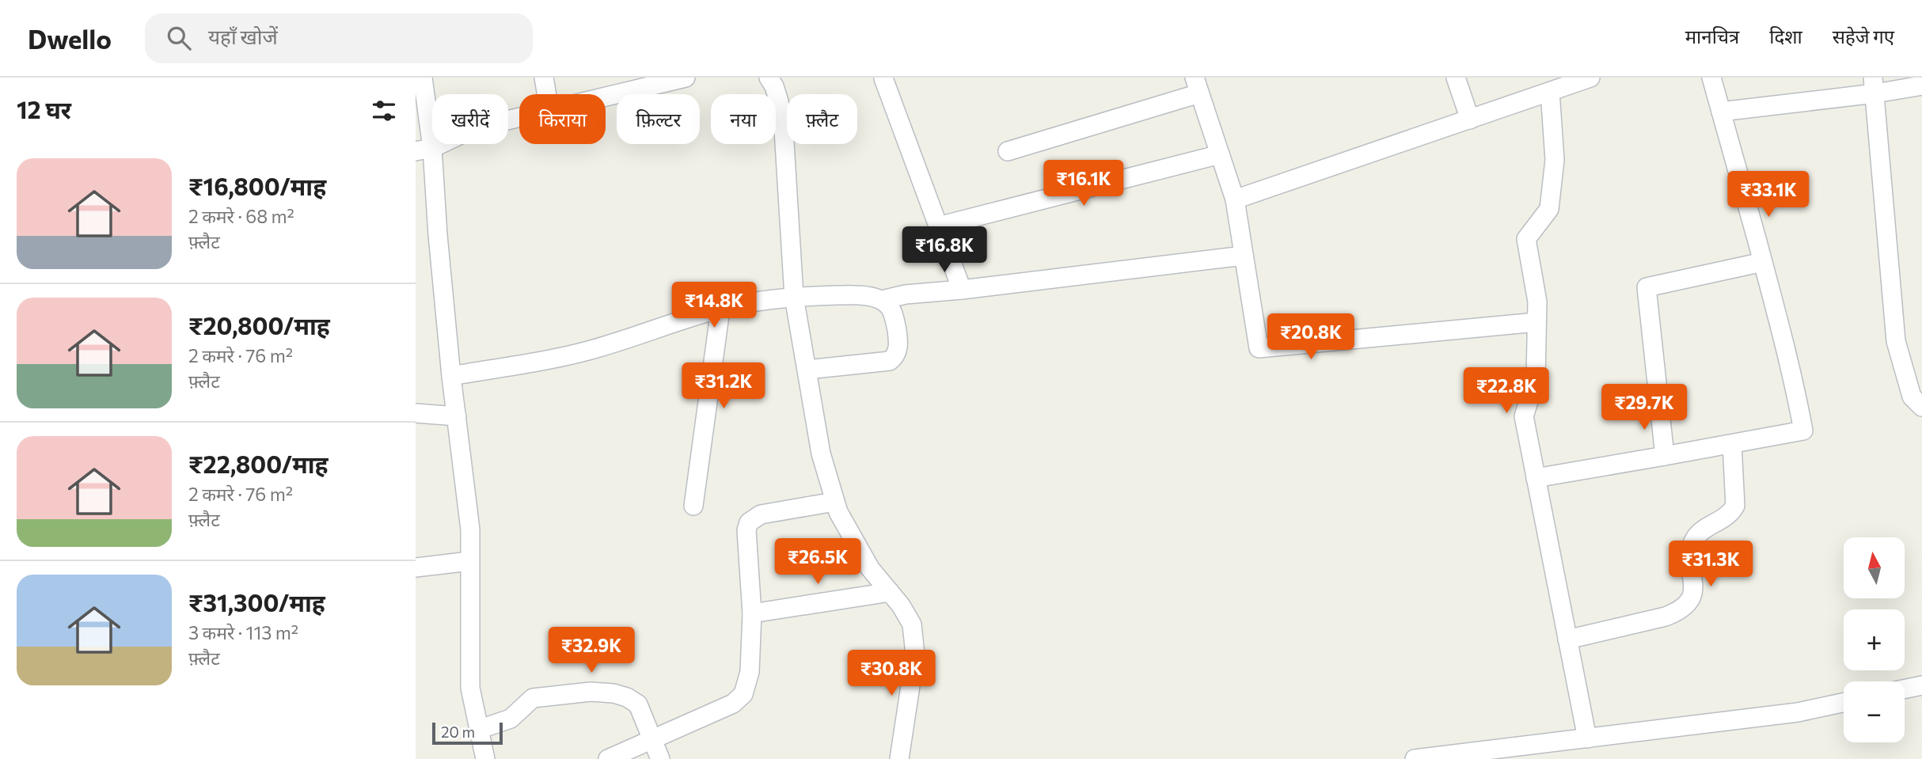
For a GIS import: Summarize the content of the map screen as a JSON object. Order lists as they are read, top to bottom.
{
  "scale_bar": "20 m",
  "north": "top",
  "page": {
    "header": "Dwello",
    "search": "यहाँ खोजें",
    "nav": ["मानचित्र", "दिशा", "सहेजे गए"],
    "heading": "12 घर",
    "chip": [
      "खरीदें",
      "किराया",
      "फ़िल्टर",
      "नया",
      "फ़्लैट"
    ],
    "list": [
      {
        "name": "₹16,800/माह",
        "note": "2 कमरे · 68 m² · फ़्लैट"
      },
      {
        "name": "₹20,800/माह",
        "note": "2 कमरे · 76 m² · फ़्लैट"
      },
      {
        "name": "₹22,800/माह",
        "note": "2 कमरे · 76 m² · फ़्लैट"
      },
      {
        "name": "₹31,300/माह",
        "note": "3 कमरे · 113 m² · फ़्लैट"
      }
    ],
    "price": [
      "₹16.1K",
      "₹33.1K",
      "₹16.8K",
      "₹14.8K",
      "₹20.8K",
      "₹31.2K",
      "₹22.8K",
      "₹29.7K",
      "₹26.5K",
      "₹31.3K",
      "₹32.9K",
      "₹30.8K"
    ],
    "map_buttons": ["+", "−"],
    "scale": "20 m"
  }
}
